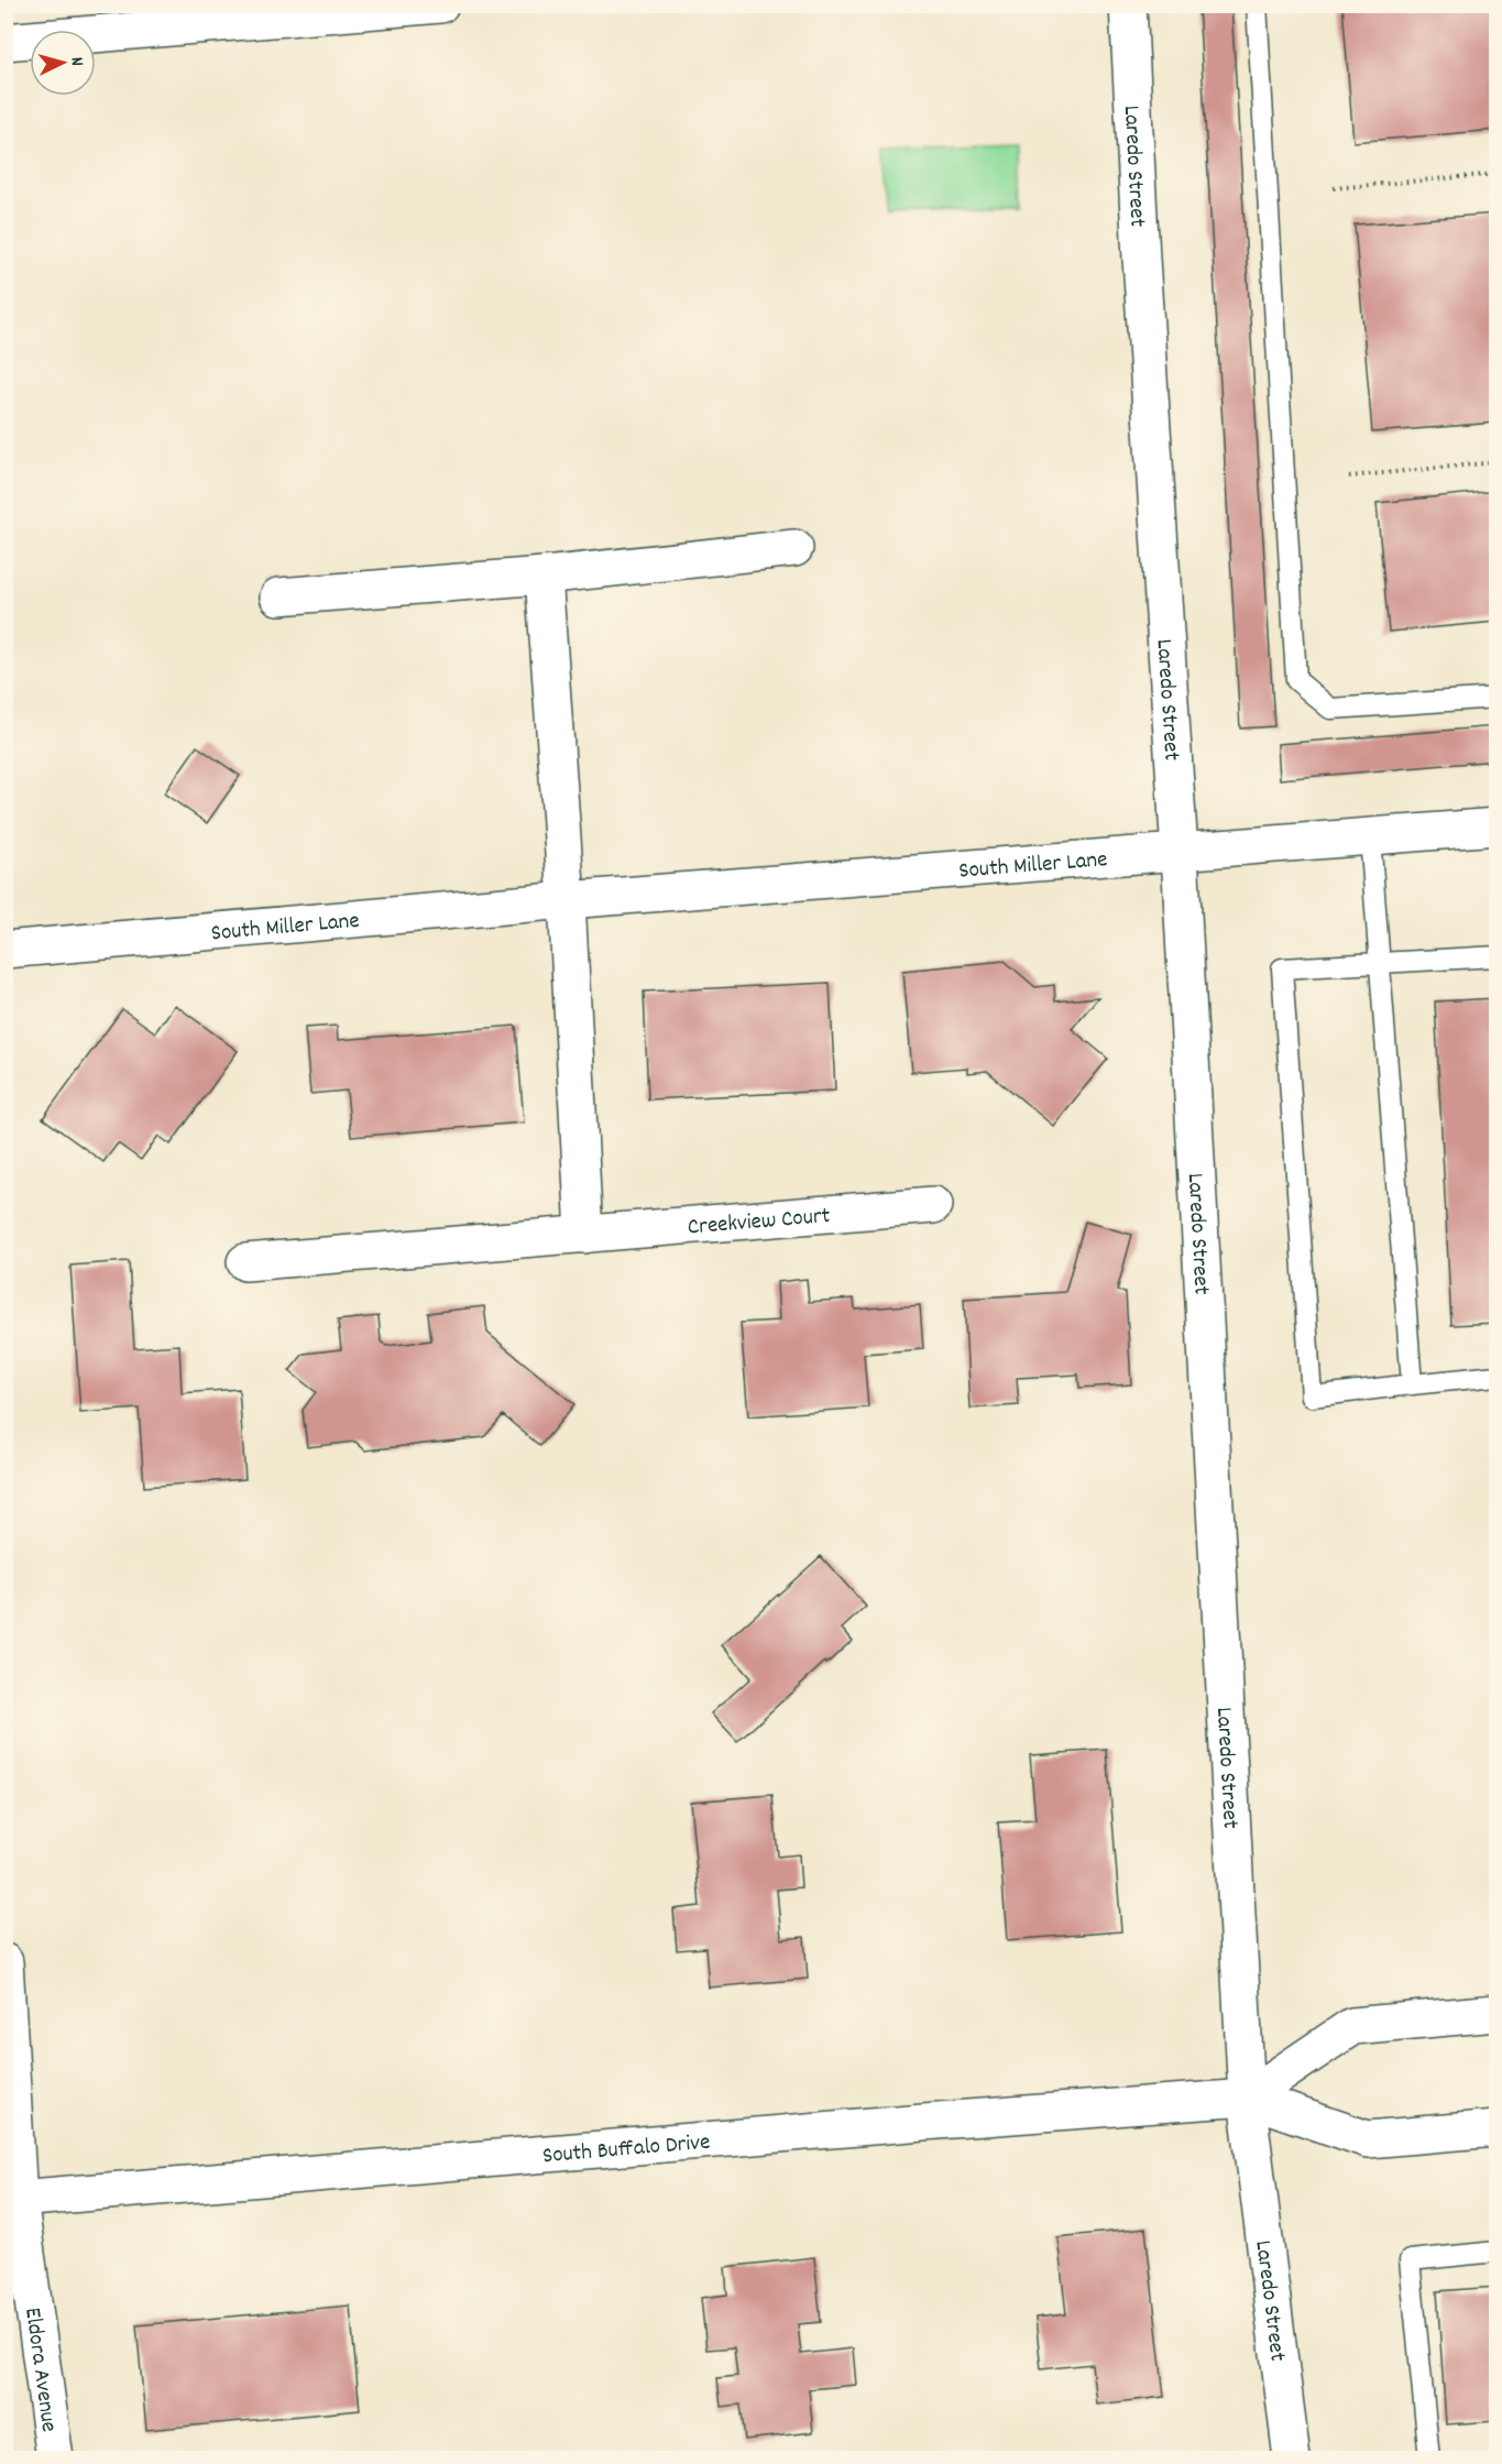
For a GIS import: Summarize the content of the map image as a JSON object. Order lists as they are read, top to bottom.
{
  "streets": {
    "street": [
      "Laredo Street",
      "South Miller Lane",
      "Creekview Court",
      "South Buffalo Drive",
      "Eldora Avenue"
    ]
  },
  "crossings": [
    ["Laredo Street", "South Miller Lane"],
    ["Laredo Street", "South Buffalo Drive"],
    ["South Buffalo Drive", "Eldora Avenue"]
  ],
  "north": "right"
}
